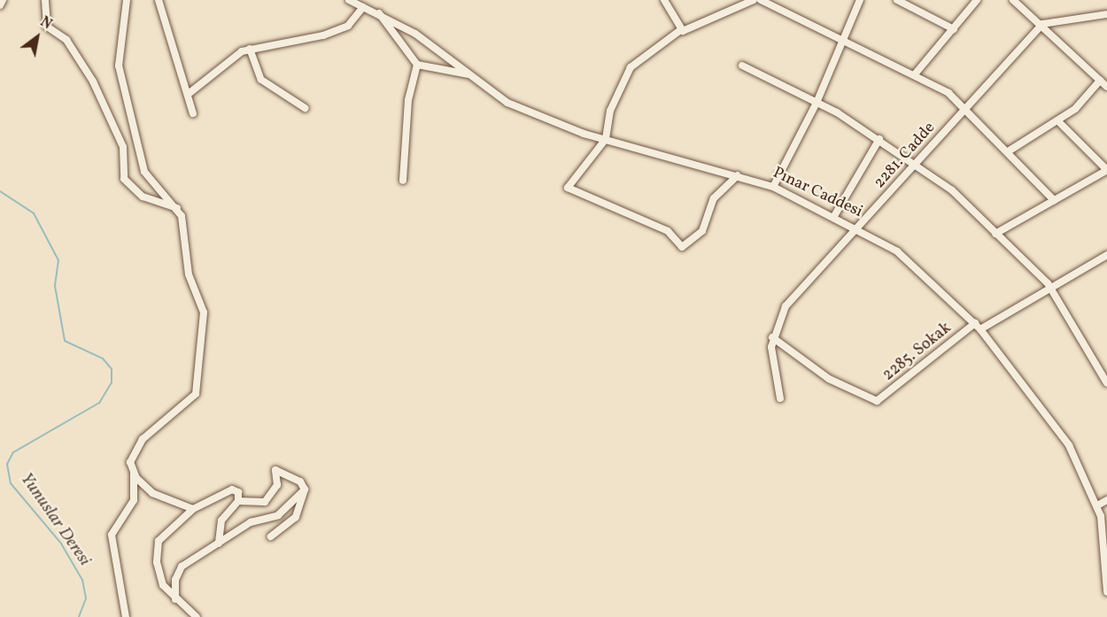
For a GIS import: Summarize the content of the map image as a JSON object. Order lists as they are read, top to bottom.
{
  "streets": {
    "street": ["2281. Cadde", "Pınar Caddesi", "2285. Sokak"]
  },
  "crossings": [
    ["2281. Cadde", "Pınar Caddesi"],
    ["2281. Cadde", "2285. Sokak"],
    ["Pınar Caddesi", "2285. Sokak"]
  ],
  "water": ["Yunuslar Deresi"],
  "north": "top right"
}
